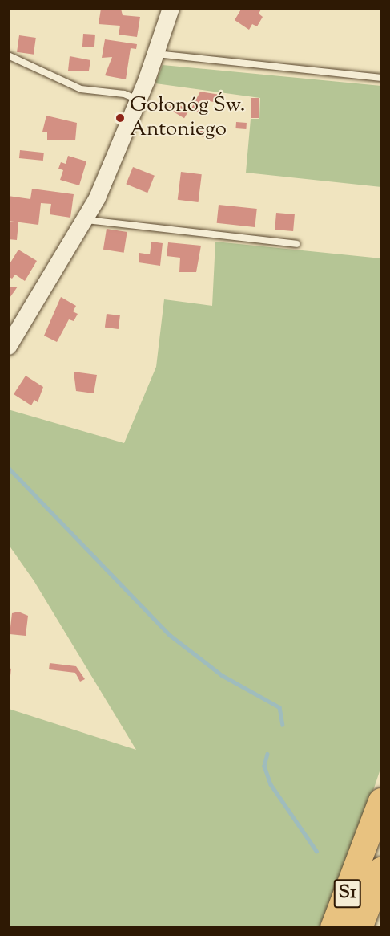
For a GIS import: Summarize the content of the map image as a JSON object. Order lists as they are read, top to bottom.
{
  "streets": {
    "highway": ["S1"]
  },
  "places": ["Gołonóg Św. Antoniego"]
}
